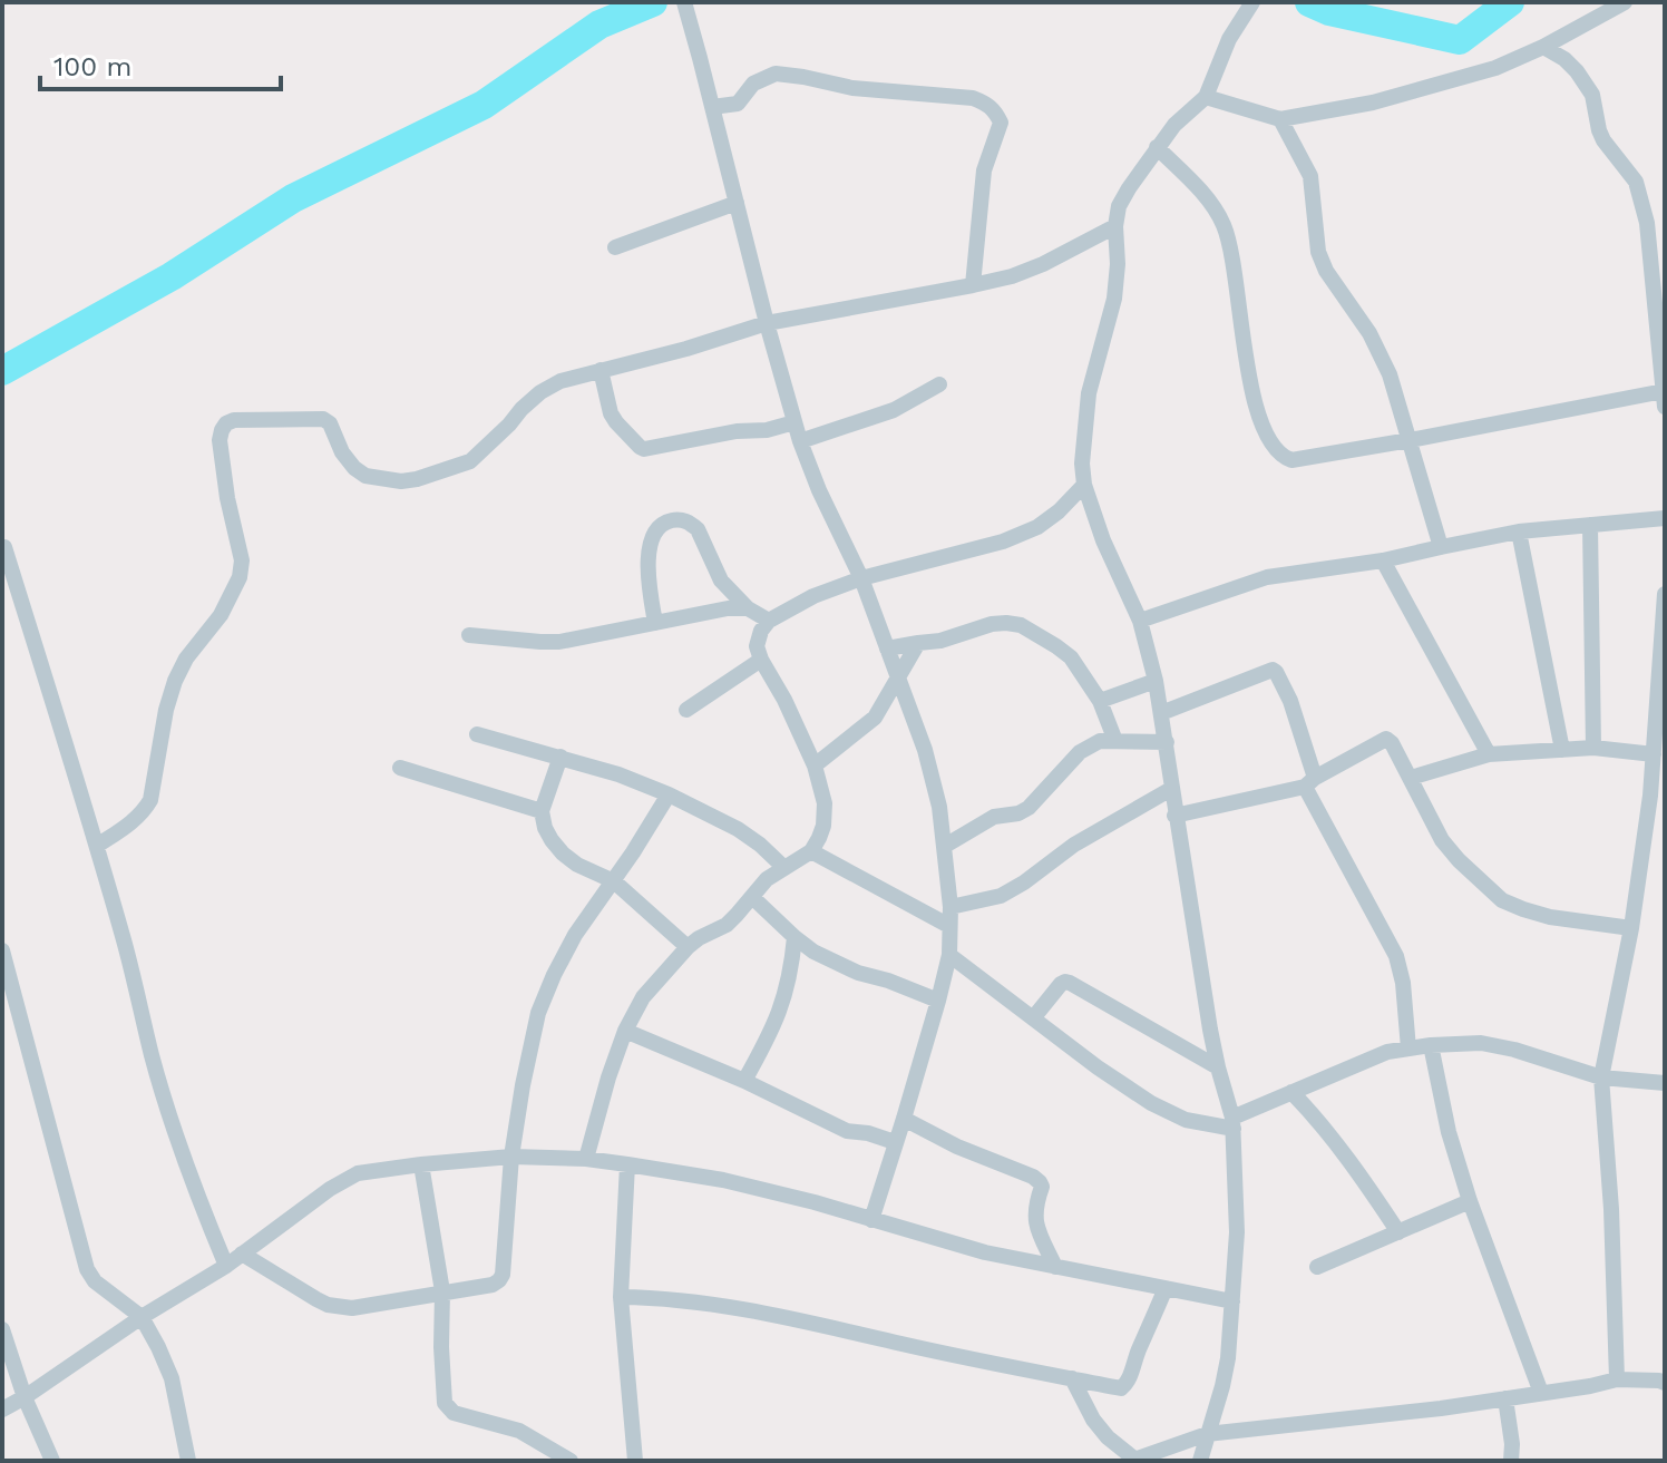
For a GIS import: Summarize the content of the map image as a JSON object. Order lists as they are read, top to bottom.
{
  "scale_bar": "100 m"
}
